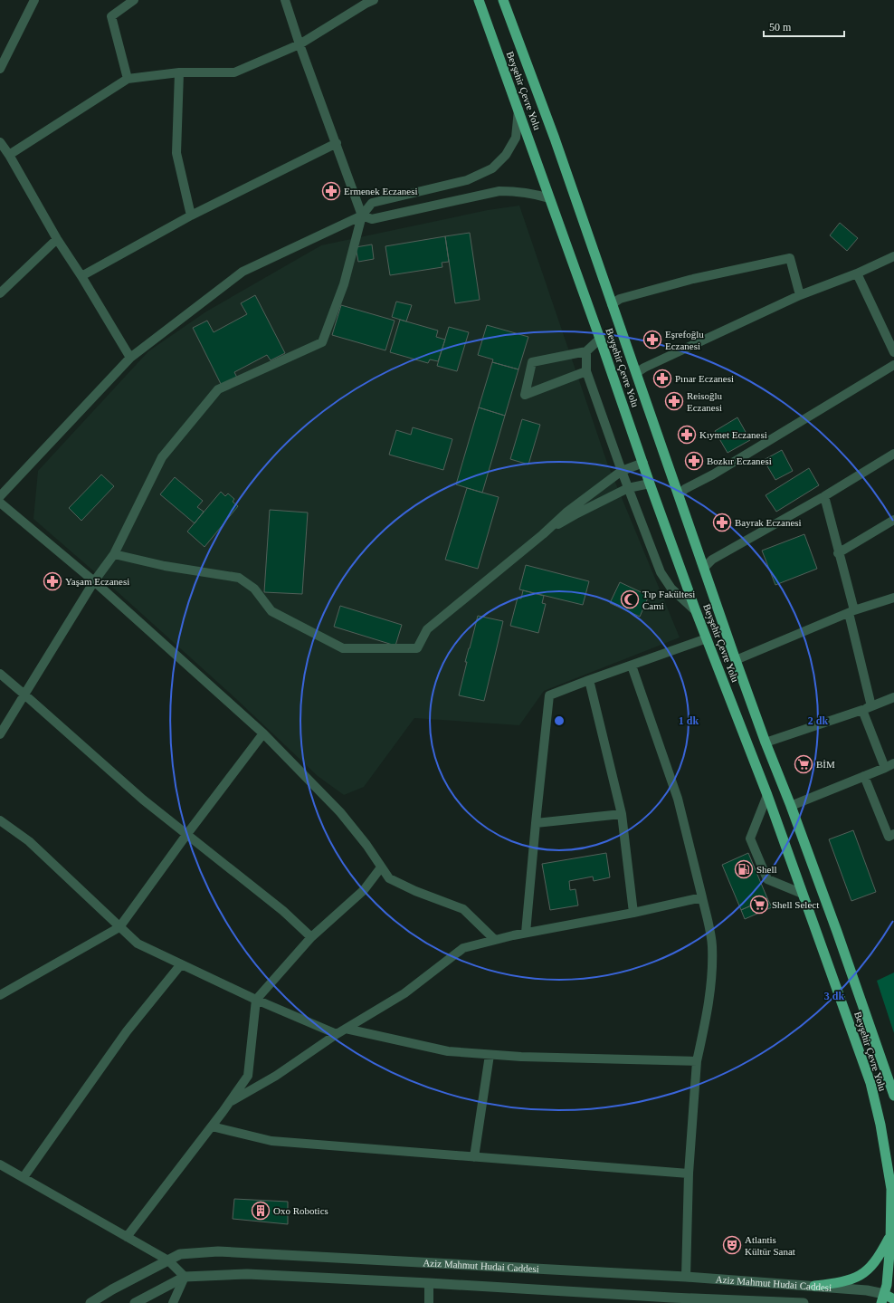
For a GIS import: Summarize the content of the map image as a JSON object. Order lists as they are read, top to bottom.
{
  "streets": {
    "highway": ["Beyşehir Çevre Yolu"],
    "street": ["Aziz Mahmut Hudai Caddesi"]
  },
  "crossings": [
    ["Beyşehir Çevre Yolu", "Aziz Mahmut Hudai Caddesi"]
  ],
  "places": {
    "pharmacy": [
      "Ermenek Eczanesi",
      "Eşrefoğlu Eczanesi",
      "Pınar Eczanesi",
      "Reisoğlu Eczanesi",
      "Kıymet Eczanesi",
      "Bozkır Eczanesi",
      "Bayrak Eczanesi",
      "Yaşam Eczanesi"
    ],
    "mosque": ["Tıp Fakültesi Cami"],
    "supermarket": ["BİM", "Shell Select"],
    "fuel station": ["Shell"],
    "building": ["Oxo Robotics"],
    "theatre": ["Atlantis Kültür Sanat"]
  },
  "scale_bar": "50 m",
  "rings": ["1 dk", "2 dk", "3 dk"]
}
